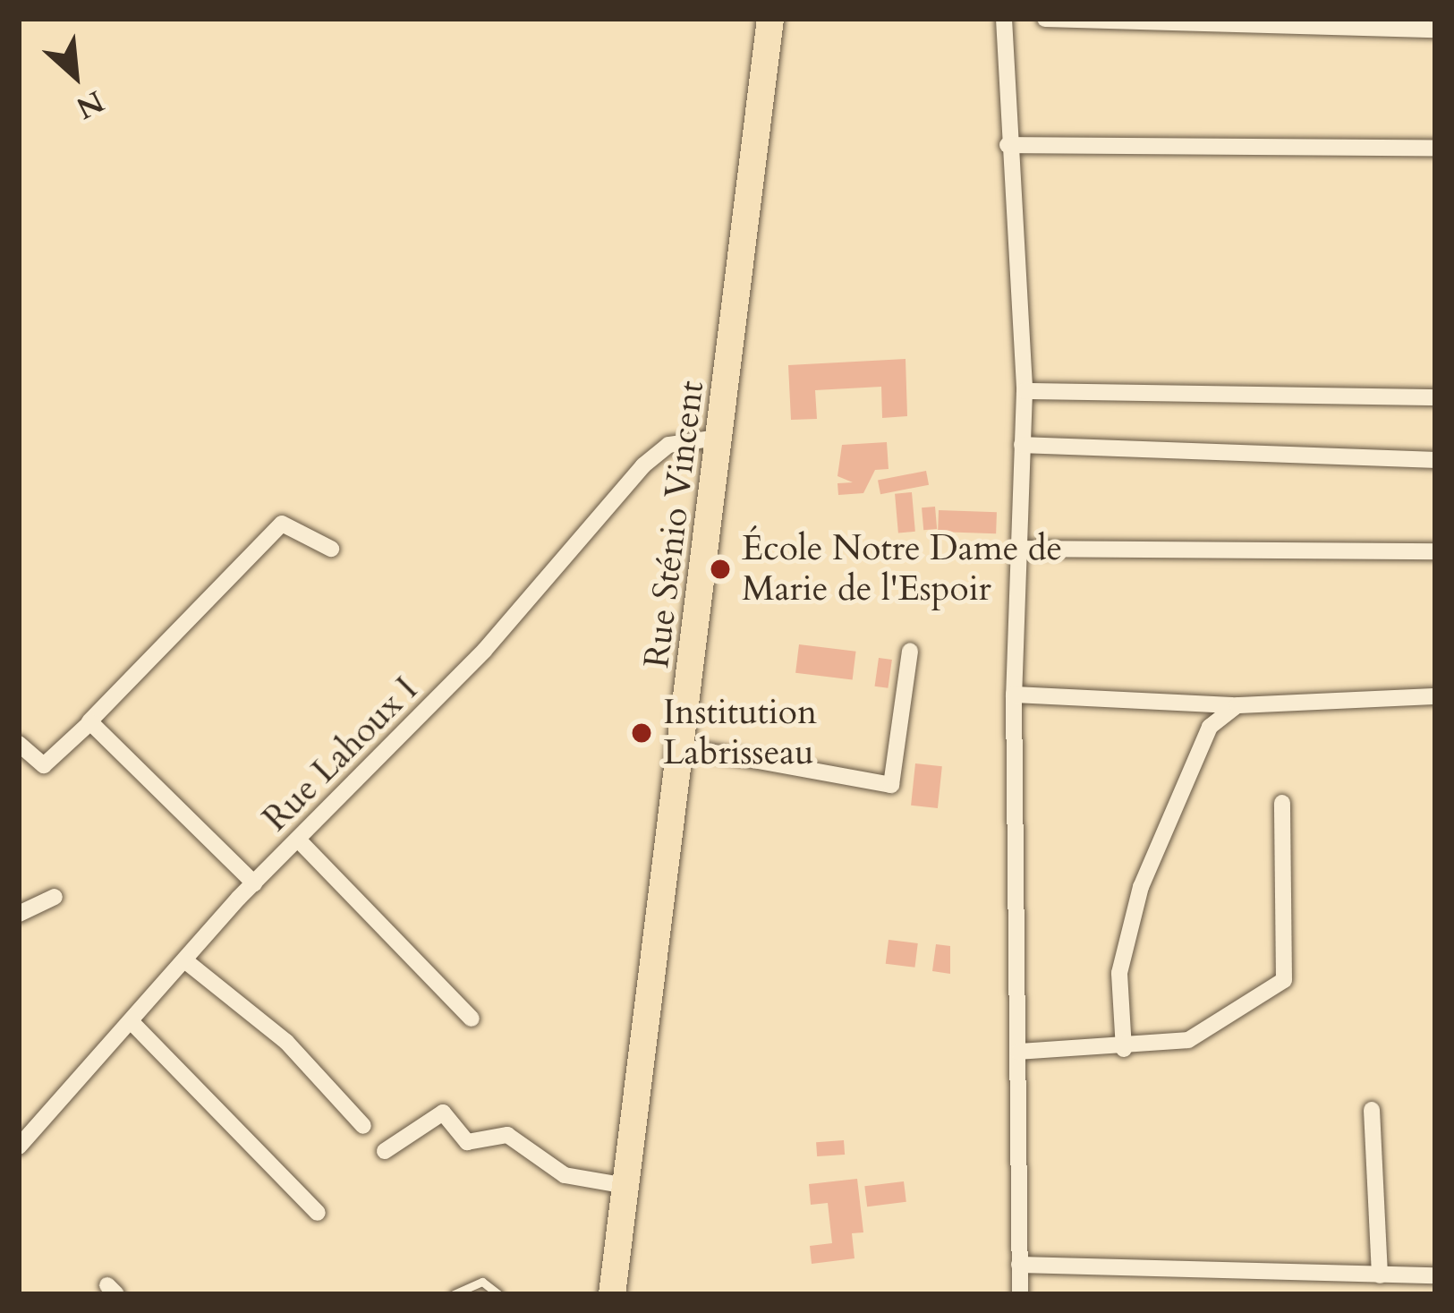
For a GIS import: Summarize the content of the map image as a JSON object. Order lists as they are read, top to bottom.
{
  "streets": {
    "main road": ["Rue Sténio Vincent"],
    "street": ["Rue Lahoux I"]
  },
  "crossings": [
    ["Rue Sténio Vincent", "Rue Lahoux I"]
  ],
  "places": ["École Notre Dame de Marie de l'Espoir", "Institution Labrisseau"],
  "north": "bottom right"
}
